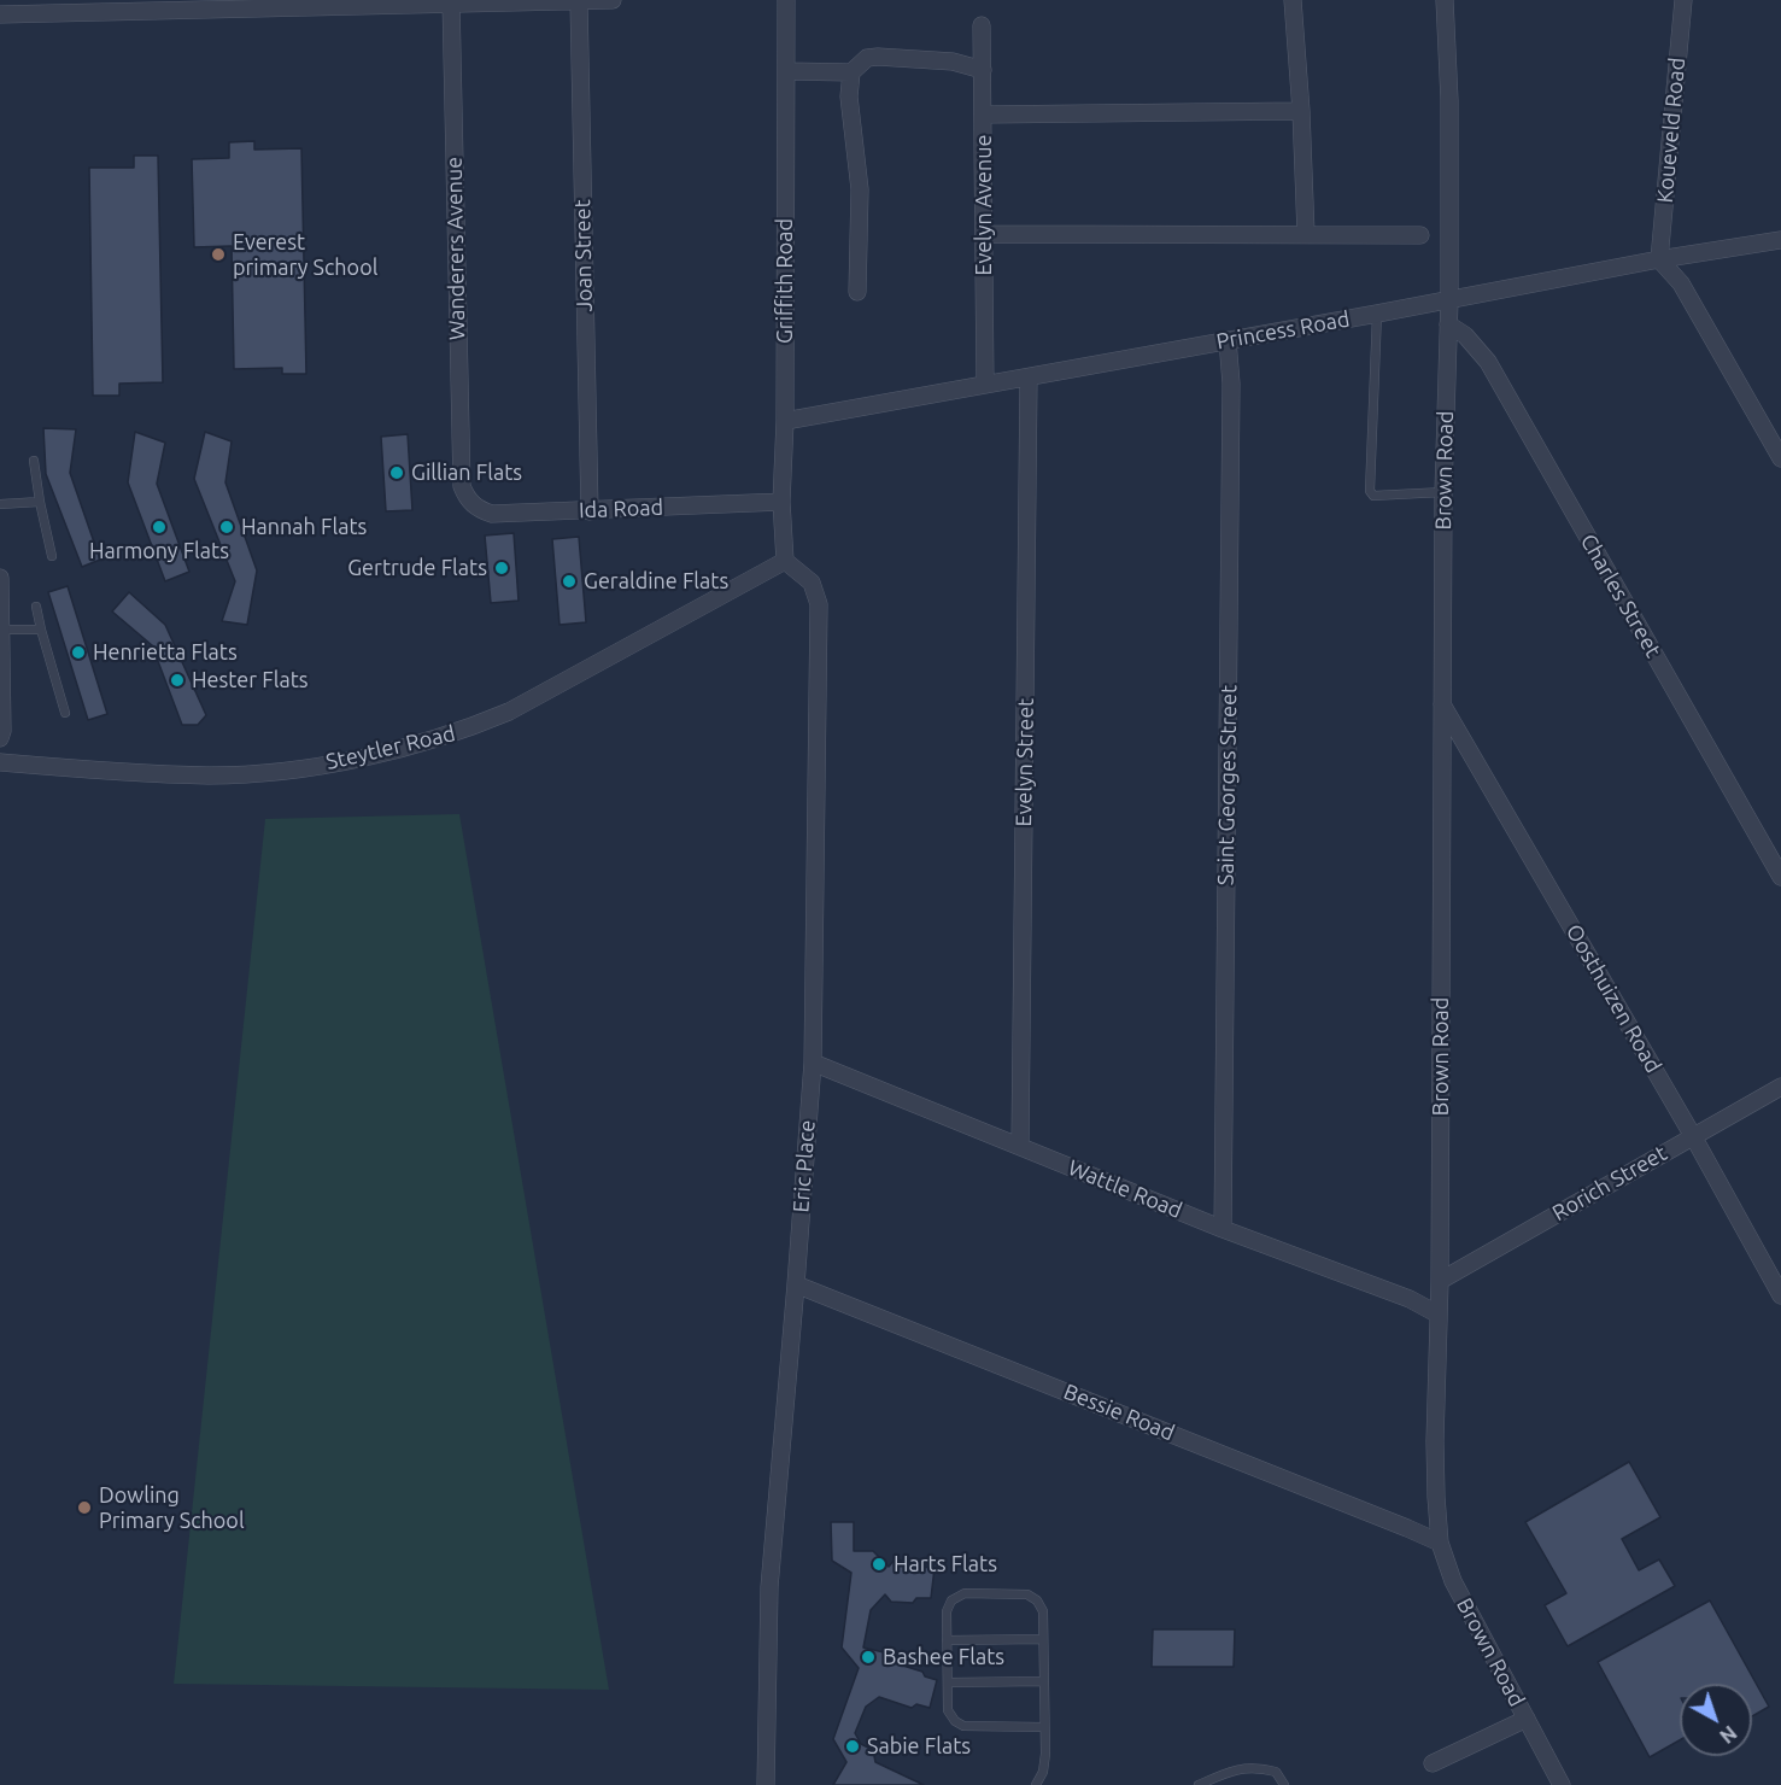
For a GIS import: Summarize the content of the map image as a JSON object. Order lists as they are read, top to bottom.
{
  "streets": {
    "street": [
      "Koueveld Road",
      "Evelyn Avenue",
      "Wanderers Avenue",
      "Joan Street",
      "Griffith Road",
      "Princess Road",
      "Brown Road",
      "Ida Road",
      "Charles Street",
      "Steytler Road",
      "Evelyn Street",
      "Saint Georges Street",
      "Oosthuizen Road",
      "Eric Place",
      "Rorich Street",
      "Wattle Road",
      "Bessie Road"
    ]
  },
  "crossings": [
    ["Koueveld Road", "Princess Road"],
    ["Evelyn Avenue", "Princess Road"],
    ["Wanderers Avenue", "Ida Road"],
    ["Joan Street", "Ida Road"],
    ["Griffith Road", "Princess Road"],
    ["Griffith Road", "Ida Road"],
    ["Griffith Road", "Steytler Road"],
    ["Griffith Road", "Eric Place"],
    ["Princess Road", "Brown Road"],
    ["Princess Road", "Evelyn Street"],
    ["Princess Road", "Saint Georges Street"],
    ["Brown Road", "Charles Street"],
    ["Brown Road", "Oosthuizen Road"],
    ["Brown Road", "Rorich Street"],
    ["Brown Road", "Wattle Road"],
    ["Brown Road", "Bessie Road"],
    ["Steytler Road", "Eric Place"],
    ["Evelyn Street", "Wattle Road"],
    ["Saint Georges Street", "Wattle Road"],
    ["Oosthuizen Road", "Rorich Street"],
    ["Eric Place", "Wattle Road"],
    ["Eric Place", "Bessie Road"]
  ],
  "places": [
    "Everest primary School",
    "Gillian Flats",
    "Harmony Flats",
    "Hannah Flats",
    "Gertrude Flats",
    "Geraldine Flats",
    "Henrietta Flats",
    "Hester Flats",
    "Dowling Primary School",
    "Harts Flats",
    "Bashee Flats",
    "Sabie Flats"
  ],
  "north": "bottom right"
}
